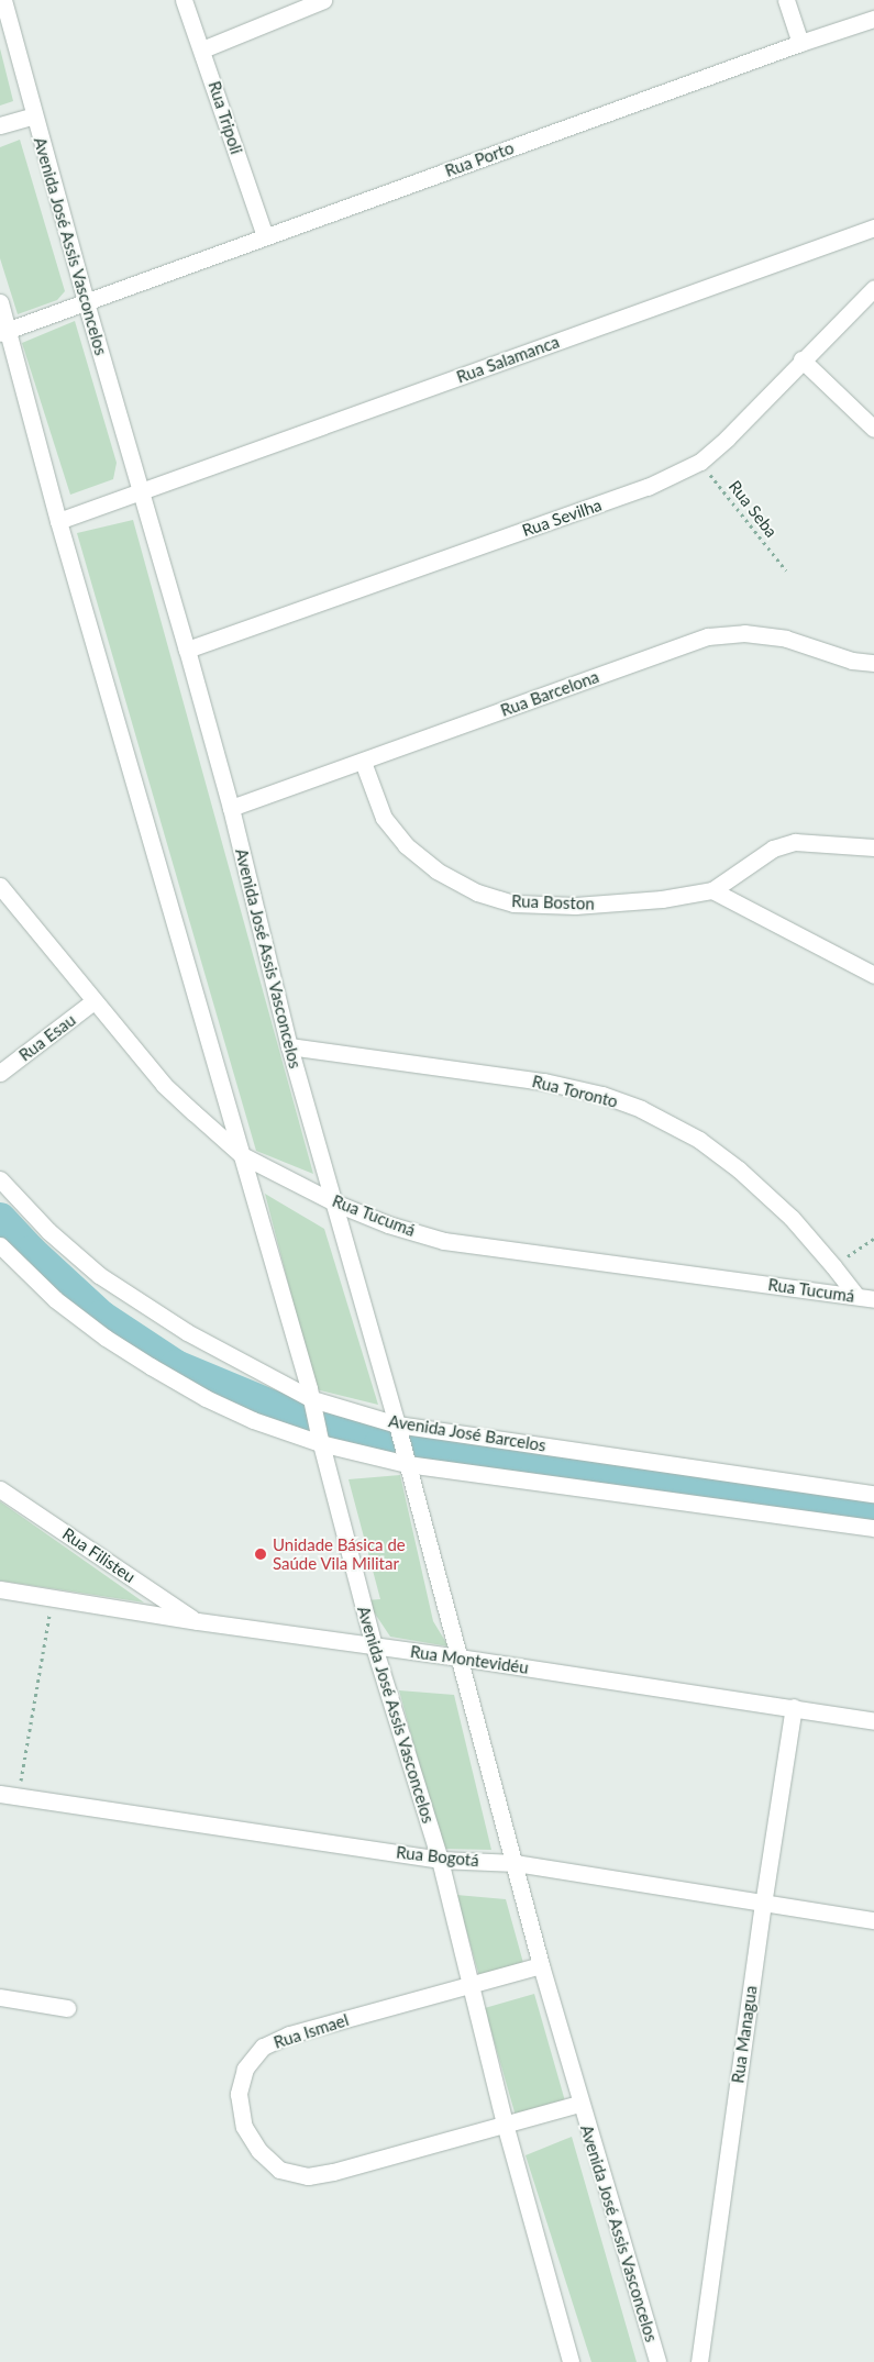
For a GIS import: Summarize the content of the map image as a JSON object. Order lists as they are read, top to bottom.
{
  "streets": {
    "street": [
      "Rua Tripoli",
      "Rua Porto",
      "Avenida José Assis Vasconcelos",
      "Rua Salamanca",
      "Rua Sevilha",
      "Rua Barcelona",
      "Rua Boston",
      "Rua Esau",
      "Rua Toronto",
      "Rua Tucumá",
      "Avenida José Barcelos",
      "Rua Filisteu",
      "Rua Montevidéu",
      "Rua Bogotá",
      "Rua Ismael",
      "Rua Managua"
    ],
    "path": ["Rua Seba"]
  },
  "crossings": [
    ["Rua Tripoli", "Rua Porto"],
    ["Rua Porto", "Avenida José Assis Vasconcelos"],
    ["Avenida José Assis Vasconcelos", "Rua Salamanca"],
    ["Avenida José Assis Vasconcelos", "Rua Sevilha"],
    ["Avenida José Assis Vasconcelos", "Rua Barcelona"],
    ["Avenida José Assis Vasconcelos", "Rua Toronto"],
    ["Avenida José Assis Vasconcelos", "Rua Tucumá"],
    ["Avenida José Assis Vasconcelos", "Avenida José Barcelos"],
    ["Avenida José Assis Vasconcelos", "Rua Montevidéu"],
    ["Avenida José Assis Vasconcelos", "Rua Bogotá"],
    ["Avenida José Assis Vasconcelos", "Rua Ismael"],
    ["Rua Seba", "Rua Sevilha"],
    ["Rua Barcelona", "Rua Boston"],
    ["Rua Esau", "Rua Tucumá"],
    ["Rua Toronto", "Rua Tucumá"],
    ["Rua Filisteu", "Rua Montevidéu"],
    ["Rua Montevidéu", "Rua Managua"],
    ["Rua Bogotá", "Rua Managua"]
  ],
  "places": ["Unidade Básica de Saúde Vila Militar"]
}
